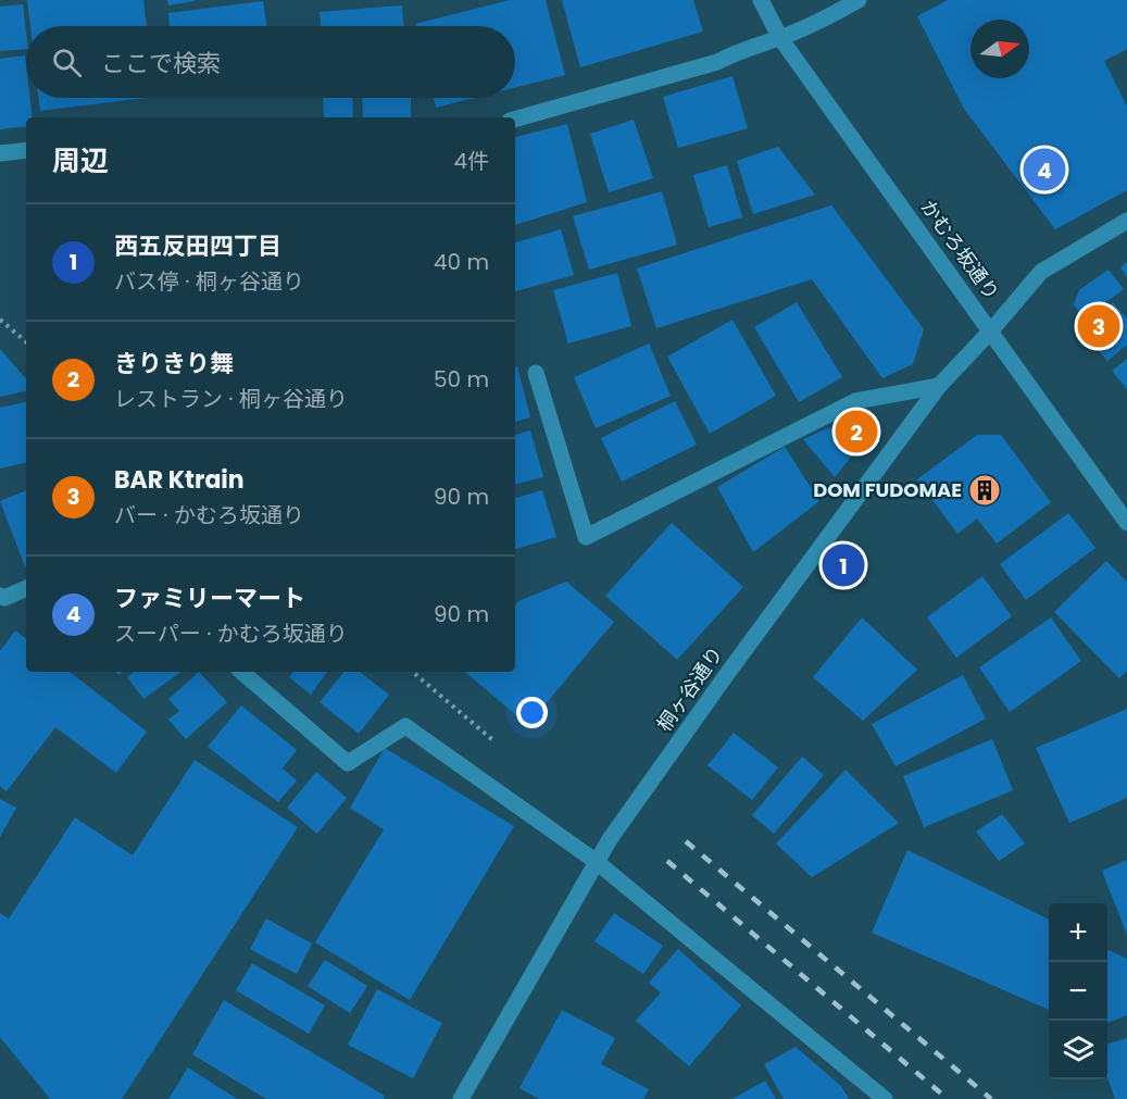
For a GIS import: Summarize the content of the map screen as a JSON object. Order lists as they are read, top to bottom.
{
  "streets": {
    "street": ["かむろ坂通り", "桐ヶ谷通り"]
  },
  "crossings": [
    ["かむろ坂通り", "桐ヶ谷通り"]
  ],
  "places": {
    "building": ["DOM FUDOMAE"]
  },
  "north": "right",
  "page": {
    "search": "ここで検索",
    "heading": ["周辺", "4件"],
    "pins": [
      "4",
      "3",
      "2",
      "1"
    ],
    "list": [
      {
        "mark": "1",
        "name": "西五反田四丁目",
        "note": "バス停 · 桐ヶ谷通り",
        "value": "40 m"
      },
      {
        "mark": "2",
        "name": "きりきり舞",
        "note": "レストラン · 桐ヶ谷通り",
        "value": "50 m"
      },
      {
        "mark": "3",
        "name": "BAR Ktrain",
        "note": "バー · かむろ坂通り",
        "value": "90 m"
      },
      {
        "mark": "4",
        "name": "ファミリーマート",
        "note": "スーパー · かむろ坂通り",
        "value": "90 m"
      }
    ],
    "map_buttons": ["+", "−"]
  }
}
